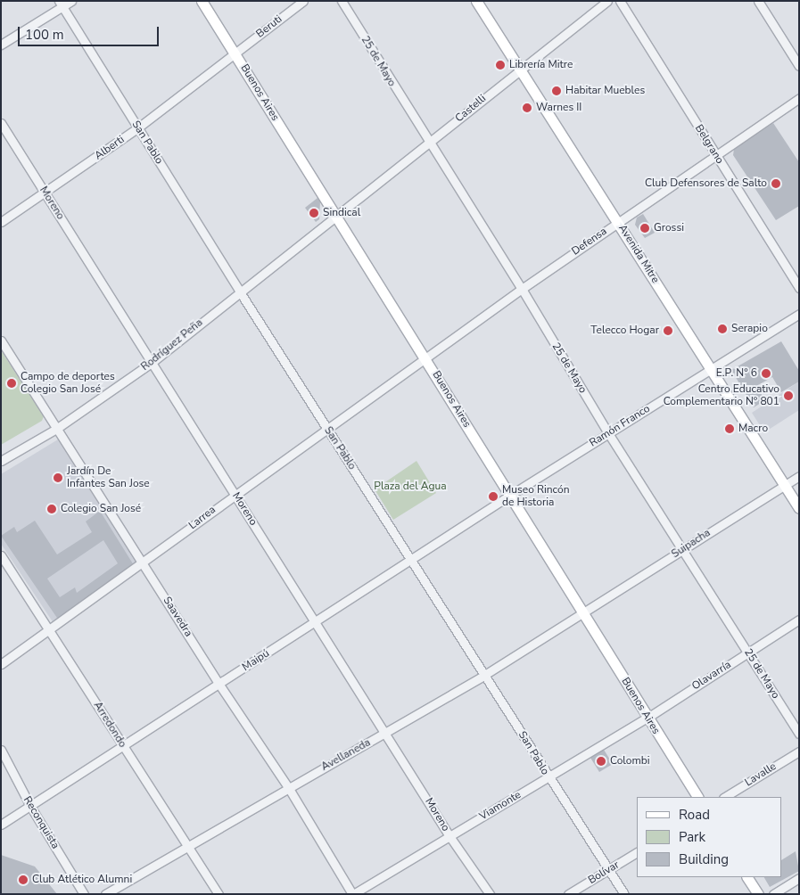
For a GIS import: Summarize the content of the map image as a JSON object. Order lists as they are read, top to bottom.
{
  "streets": {
    "street": [
      "Beruti",
      "25 de Mayo",
      "Buenos Aires",
      "Castelli",
      "San Pablo",
      "Belgrano",
      "Alberti",
      "Moreno",
      "Defensa",
      "Avenida Mitre",
      "Rodríguez Peña",
      "Ramón Franco",
      "Larrea",
      "Suipacha",
      "Saavedra",
      "Maipú",
      "Olavarría",
      "Arredondo",
      "Avellaneda",
      "Lavalle",
      "Viamonte",
      "Reconquista",
      "Bolívar"
    ]
  },
  "crossings": [
    ["Beruti", "Buenos Aires"],
    ["Beruti", "Alberti"],
    ["25 de Mayo", "Castelli"],
    ["25 de Mayo", "Defensa"],
    ["25 de Mayo", "Ramón Franco"],
    ["25 de Mayo", "Suipacha"],
    ["25 de Mayo", "Olavarría"],
    ["Buenos Aires", "Castelli"],
    ["Buenos Aires", "Alberti"],
    ["Buenos Aires", "Defensa"],
    ["Buenos Aires", "Rodríguez Peña"],
    ["Buenos Aires", "Ramón Franco"],
    ["Buenos Aires", "Larrea"],
    ["Buenos Aires", "Suipacha"],
    ["Buenos Aires", "Maipú"],
    ["Buenos Aires", "Olavarría"],
    ["Buenos Aires", "Avellaneda"],
    ["Buenos Aires", "Viamonte"],
    ["Castelli", "Avenida Mitre"],
    ["Castelli", "Rodríguez Peña"],
    ["San Pablo", "Alberti"],
    ["San Pablo", "Rodríguez Peña"],
    ["San Pablo", "Larrea"],
    ["San Pablo", "Maipú"],
    ["San Pablo", "Avellaneda"],
    ["San Pablo", "Viamonte"],
    ["San Pablo", "Bolívar"],
    ["Belgrano", "Defensa"],
    ["Alberti", "Moreno"],
    ["Moreno", "Rodríguez Peña"],
    ["Moreno", "Larrea"],
    ["Moreno", "Maipú"],
    ["Moreno", "Avellaneda"],
    ["Moreno", "Viamonte"],
    ["Defensa", "Avenida Mitre"],
    ["Defensa", "Larrea"],
    ["Avenida Mitre", "Ramón Franco"],
    ["Avenida Mitre", "Suipacha"],
    ["Rodríguez Peña", "Saavedra"],
    ["Ramón Franco", "Maipú"],
    ["Larrea", "Saavedra"],
    ["Larrea", "Arredondo"],
    ["Suipacha", "Avellaneda"],
    ["Saavedra", "Maipú"],
    ["Saavedra", "Avellaneda"],
    ["Saavedra", "Viamonte"],
    ["Maipú", "Arredondo"],
    ["Maipú", "Reconquista"],
    ["Olavarría", "Viamonte"],
    ["Arredondo", "Avellaneda"]
  ],
  "parks": ["Plaza del Agua"],
  "places": [
    "Librería Mitre",
    "Habitar Muebles",
    "Warnes II",
    "Club Defensores de Salto",
    "Sindical",
    "Grossi",
    "Serapio",
    "Telecco Hogar",
    "E.P. N° 6",
    "Campo de deportes Colegio San José",
    "Centro Educativo Complementario N° 801",
    "Macro",
    "Jardín De Infantes San Jose",
    "Museo Rincón de Historia",
    "Colegio San José",
    "Colombi",
    "Club Atlético Alumni"
  ],
  "legend": ["Road", "Park", "Building"],
  "scale_bar": "100 m"
}
